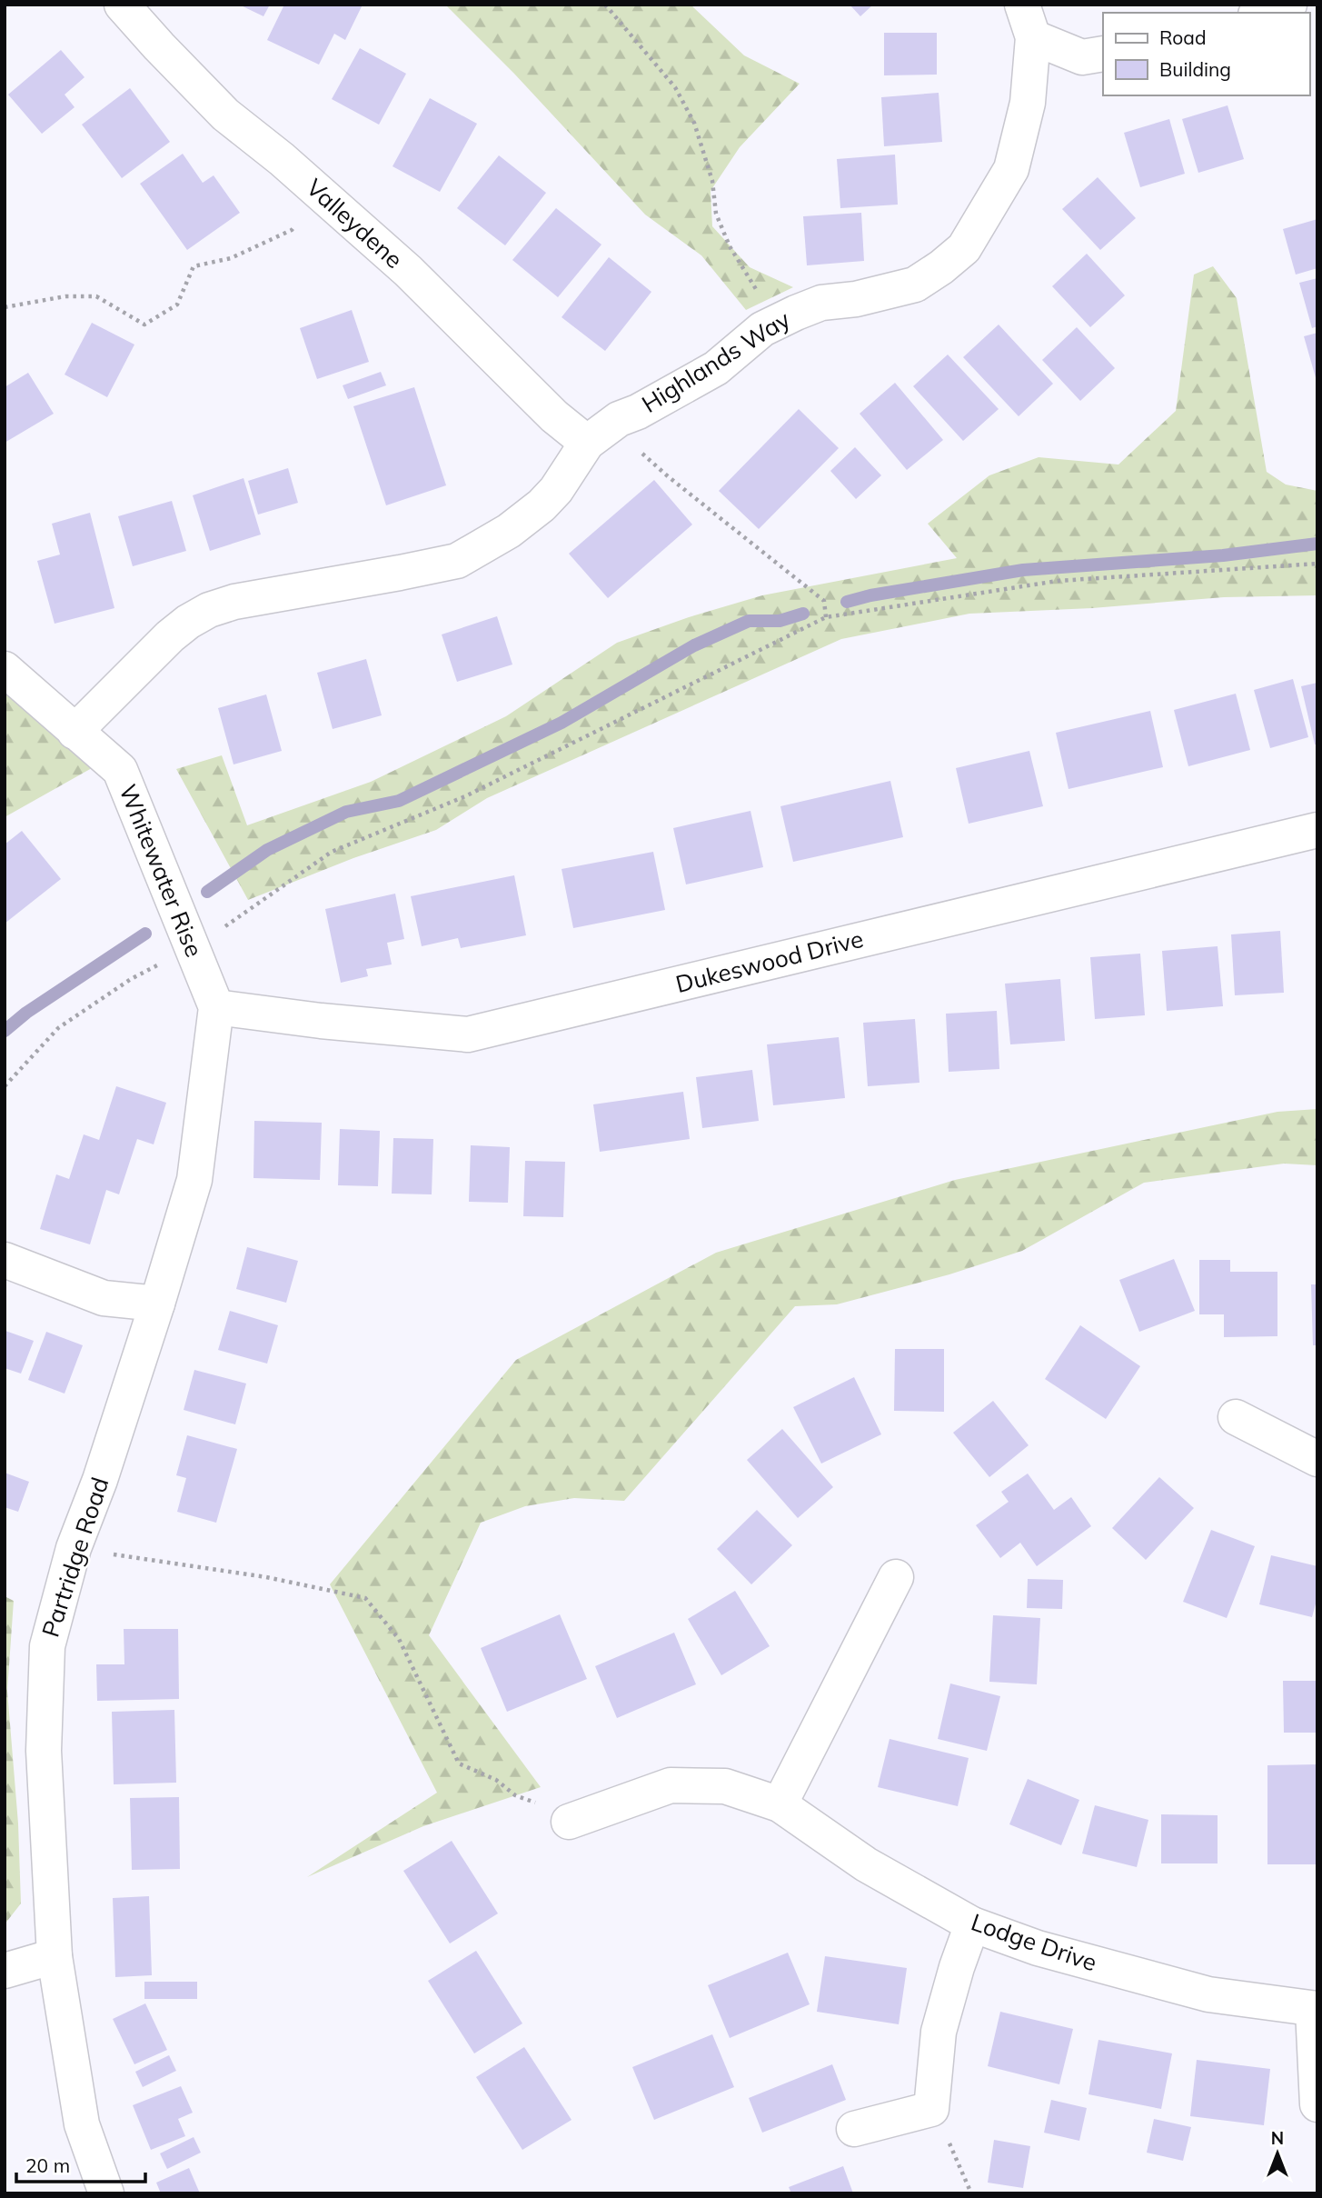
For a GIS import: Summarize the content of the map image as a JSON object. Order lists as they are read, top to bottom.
{
  "streets": {
    "street": [
      "Valleydene",
      "Highlands Way",
      "Whitewater Rise",
      "Dukeswood Drive",
      "Partridge Road",
      "Lodge Drive"
    ]
  },
  "crossings": [
    ["Valleydene", "Highlands Way"],
    ["Highlands Way", "Whitewater Rise"],
    ["Whitewater Rise", "Dukeswood Drive"],
    ["Whitewater Rise", "Partridge Road"],
    ["Dukeswood Drive", "Partridge Road"]
  ],
  "legend": ["Road", "Building"],
  "scale_bar": "20 m",
  "north": "top"
}
